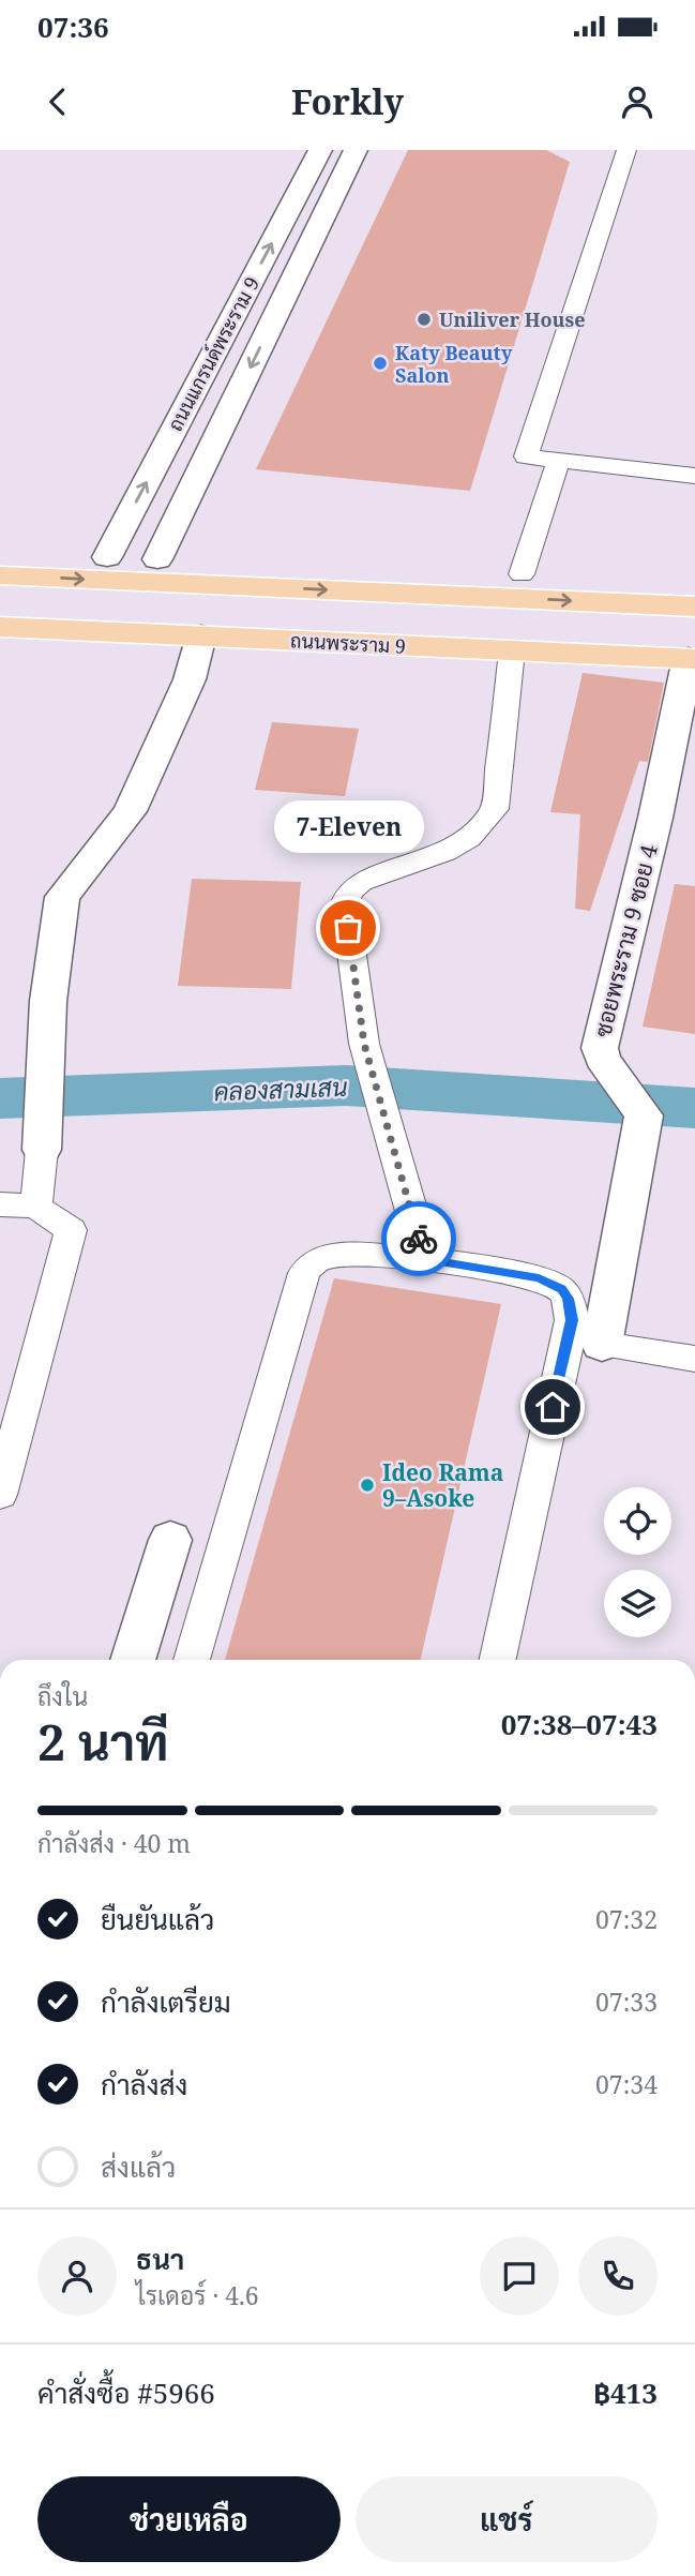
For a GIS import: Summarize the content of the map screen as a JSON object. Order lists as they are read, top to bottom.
{
  "streets": {
    "main road": ["ถนนพระราม 9"],
    "street": ["ถนนแกรนด์พระราม 9", "ซอยพระราม 9 ซอย 4"]
  },
  "crossings": [
    ["ถนนพระราม 9", "ซอยพระราม 9 ซอย 4"]
  ],
  "water": ["คลองสามเสน"],
  "places": [
    "Uniliver House",
    "Katy Beauty Salon",
    "7-Eleven",
    "Ideo Rama 9–Asoke"
  ],
  "page": {
    "status": "07:36",
    "header": "Forkly",
    "bubble": "7-Eleven",
    "heading": ["2 นาที", "ถึงใน", "07:38–07:43"],
    "panel": [
      "ธนา",
      "ไรเดอร์ · 4.6",
      "คำสั่งซื้อ #5966",
      "฿413"
    ],
    "bar": "กำลังส่ง · 40 m",
    "list": [
      ["ยืนยันแล้ว", "07:32"],
      ["กำลังเตรียม", "07:33"],
      ["กำลังส่ง", "07:34"],
      "ส่งแล้ว"
    ],
    "buttons": ["ช่วยเหลือ", "แชร์"]
  }
}
